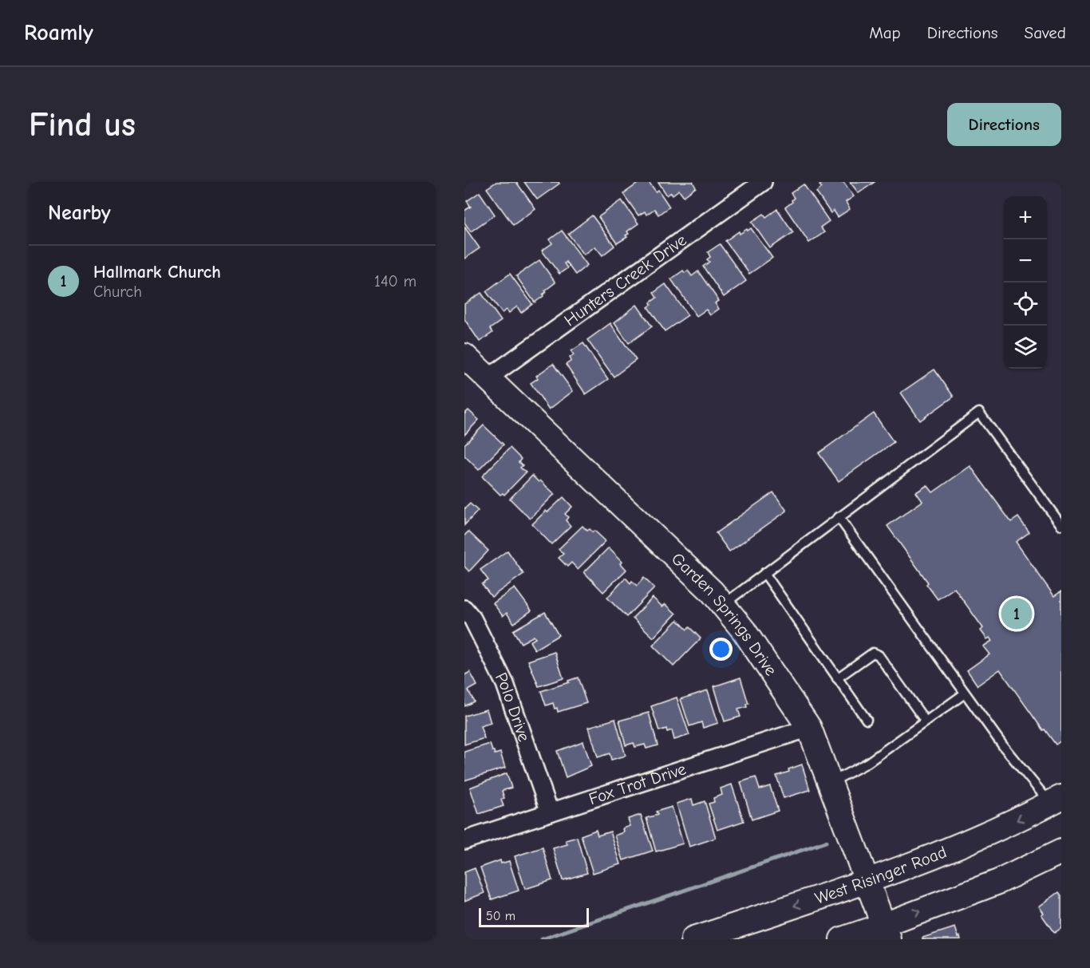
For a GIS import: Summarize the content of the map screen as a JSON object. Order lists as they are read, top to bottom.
{
  "streets": {
    "street": [
      "Hunters Creek Drive",
      "Garden Springs Drive",
      "Polo Drive",
      "Fox Trot Drive",
      "West Risinger Road"
    ]
  },
  "crossings": [
    ["Hunters Creek Drive", "Garden Springs Drive"],
    ["Garden Springs Drive", "Fox Trot Drive"],
    ["Garden Springs Drive", "West Risinger Road"],
    ["Polo Drive", "Fox Trot Drive"]
  ],
  "scale_bar": "50 m",
  "page": {
    "header": "Roamly",
    "nav": ["Map", "Directions", "Saved"],
    "buttons": "Directions",
    "title": "Find us",
    "heading": "Nearby",
    "map_buttons": ["+", "−"],
    "list": [
      {
        "mark": "1",
        "name": "Hallmark Church",
        "note": "Church",
        "value": "140 m"
      }
    ],
    "pins": "1",
    "scale": "50 m"
  }
}
